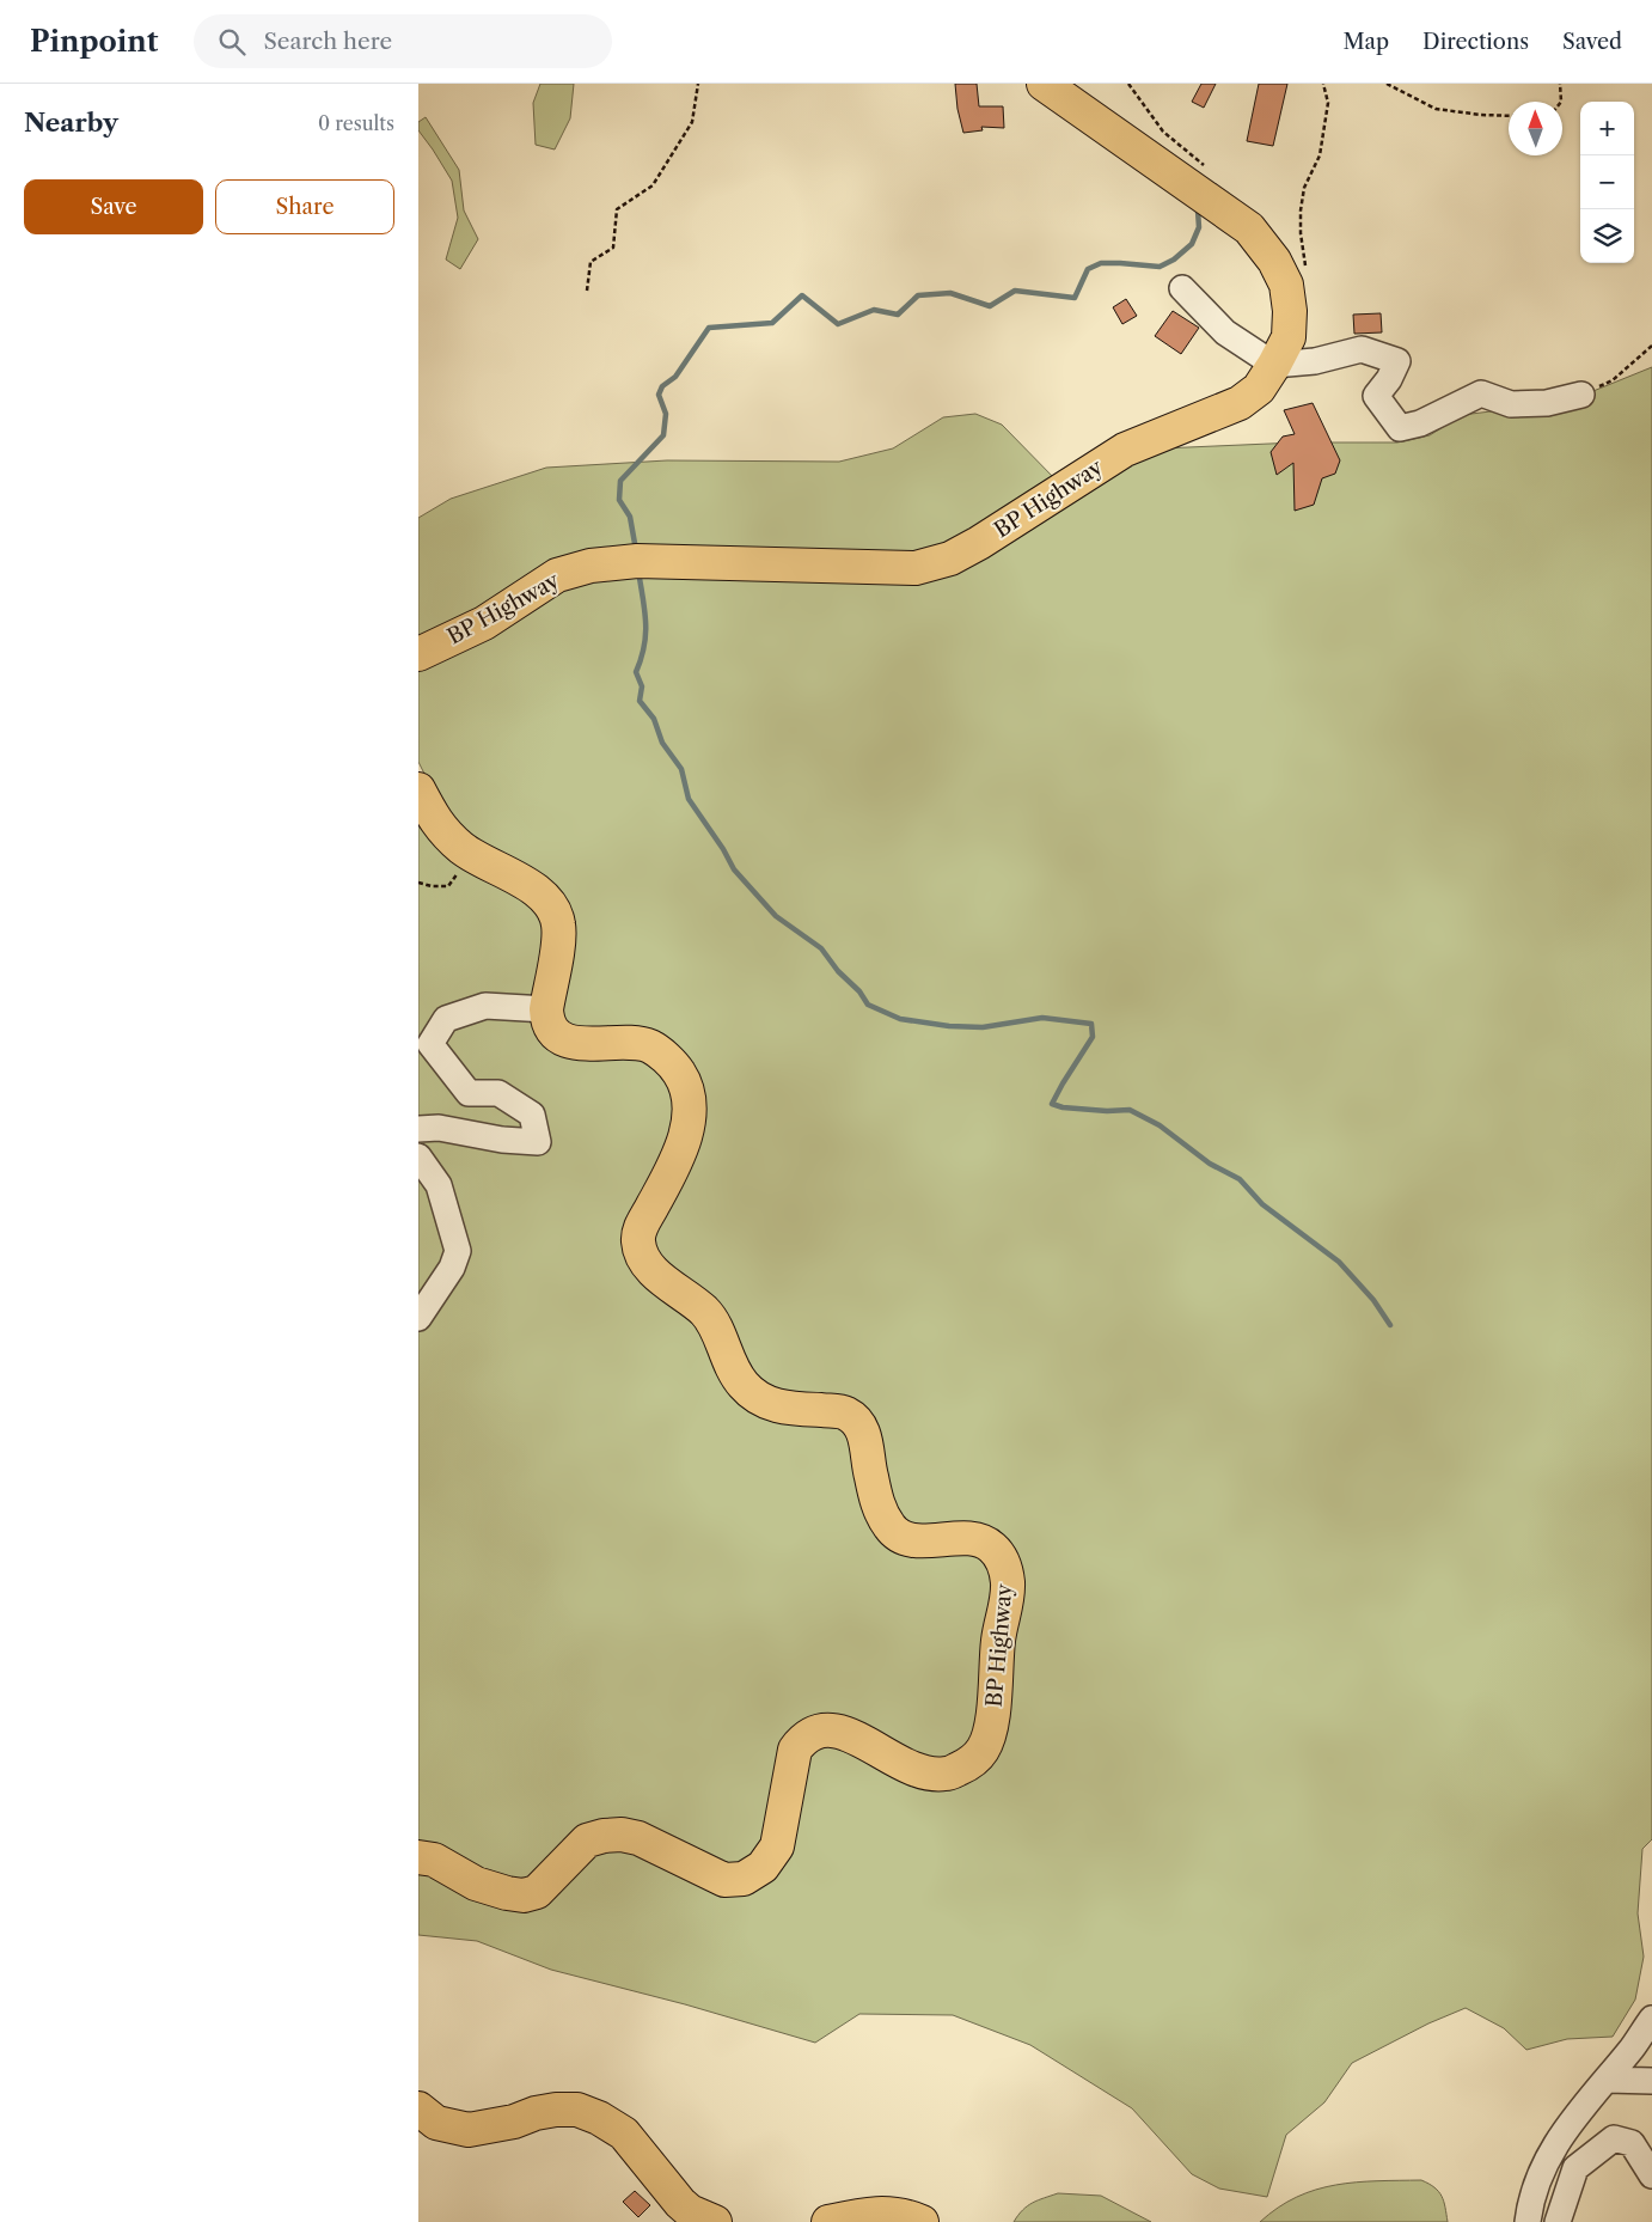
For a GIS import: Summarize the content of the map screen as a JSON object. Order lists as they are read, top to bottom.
{
  "streets": {
    "highway": ["BP Highway"]
  },
  "north": "top",
  "page": {
    "header": "Pinpoint",
    "search": "Search here",
    "nav": ["Map", "Directions", "Saved"],
    "heading": ["Nearby", "0 results"],
    "map_buttons": ["+", "−"],
    "buttons": ["Save", "Share"]
  }
}
